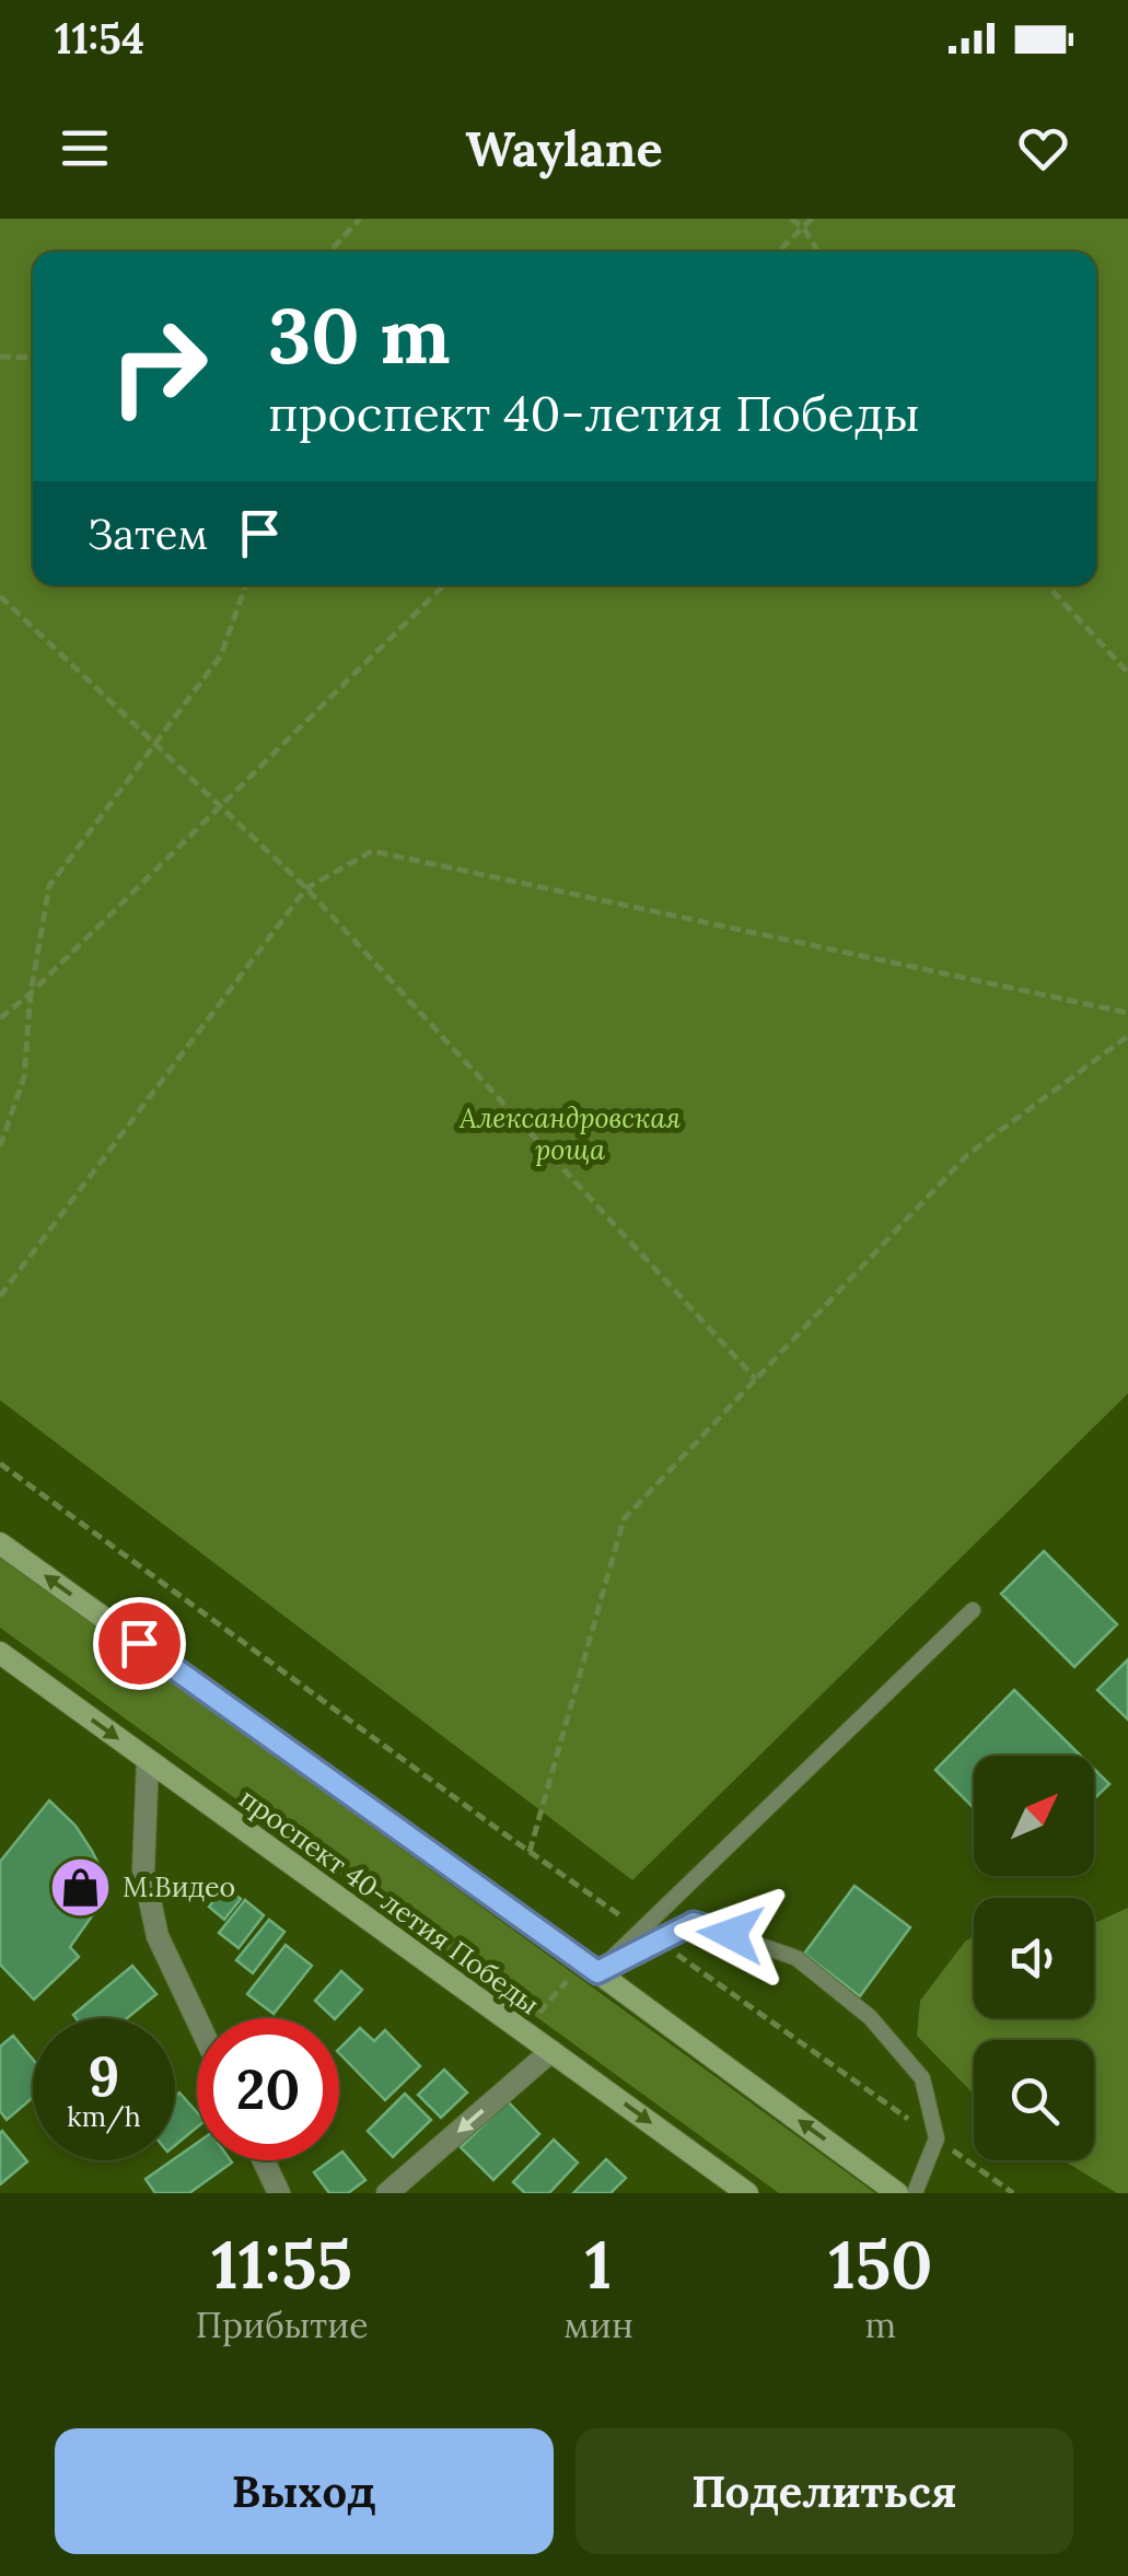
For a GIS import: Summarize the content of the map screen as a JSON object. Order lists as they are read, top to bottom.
{
  "streets": {
    "main road": ["проспект 40-летия Победы"]
  },
  "parks": ["Александровская роща"],
  "places": {
    "shop": ["М.Видео"]
  },
  "north": "top right",
  "page": {
    "status": "11:54",
    "header": "Waylane",
    "turn": ["30 m", "проспект 40-летия Победы"],
    "then": "Затем",
    "speed": "9 km/h",
    "limit": "20",
    "eta": [
      "11:55",
      "Прибытие",
      "1",
      "мин",
      "150",
      "m"
    ],
    "buttons": ["Выход", "Поделиться"]
  }
}
